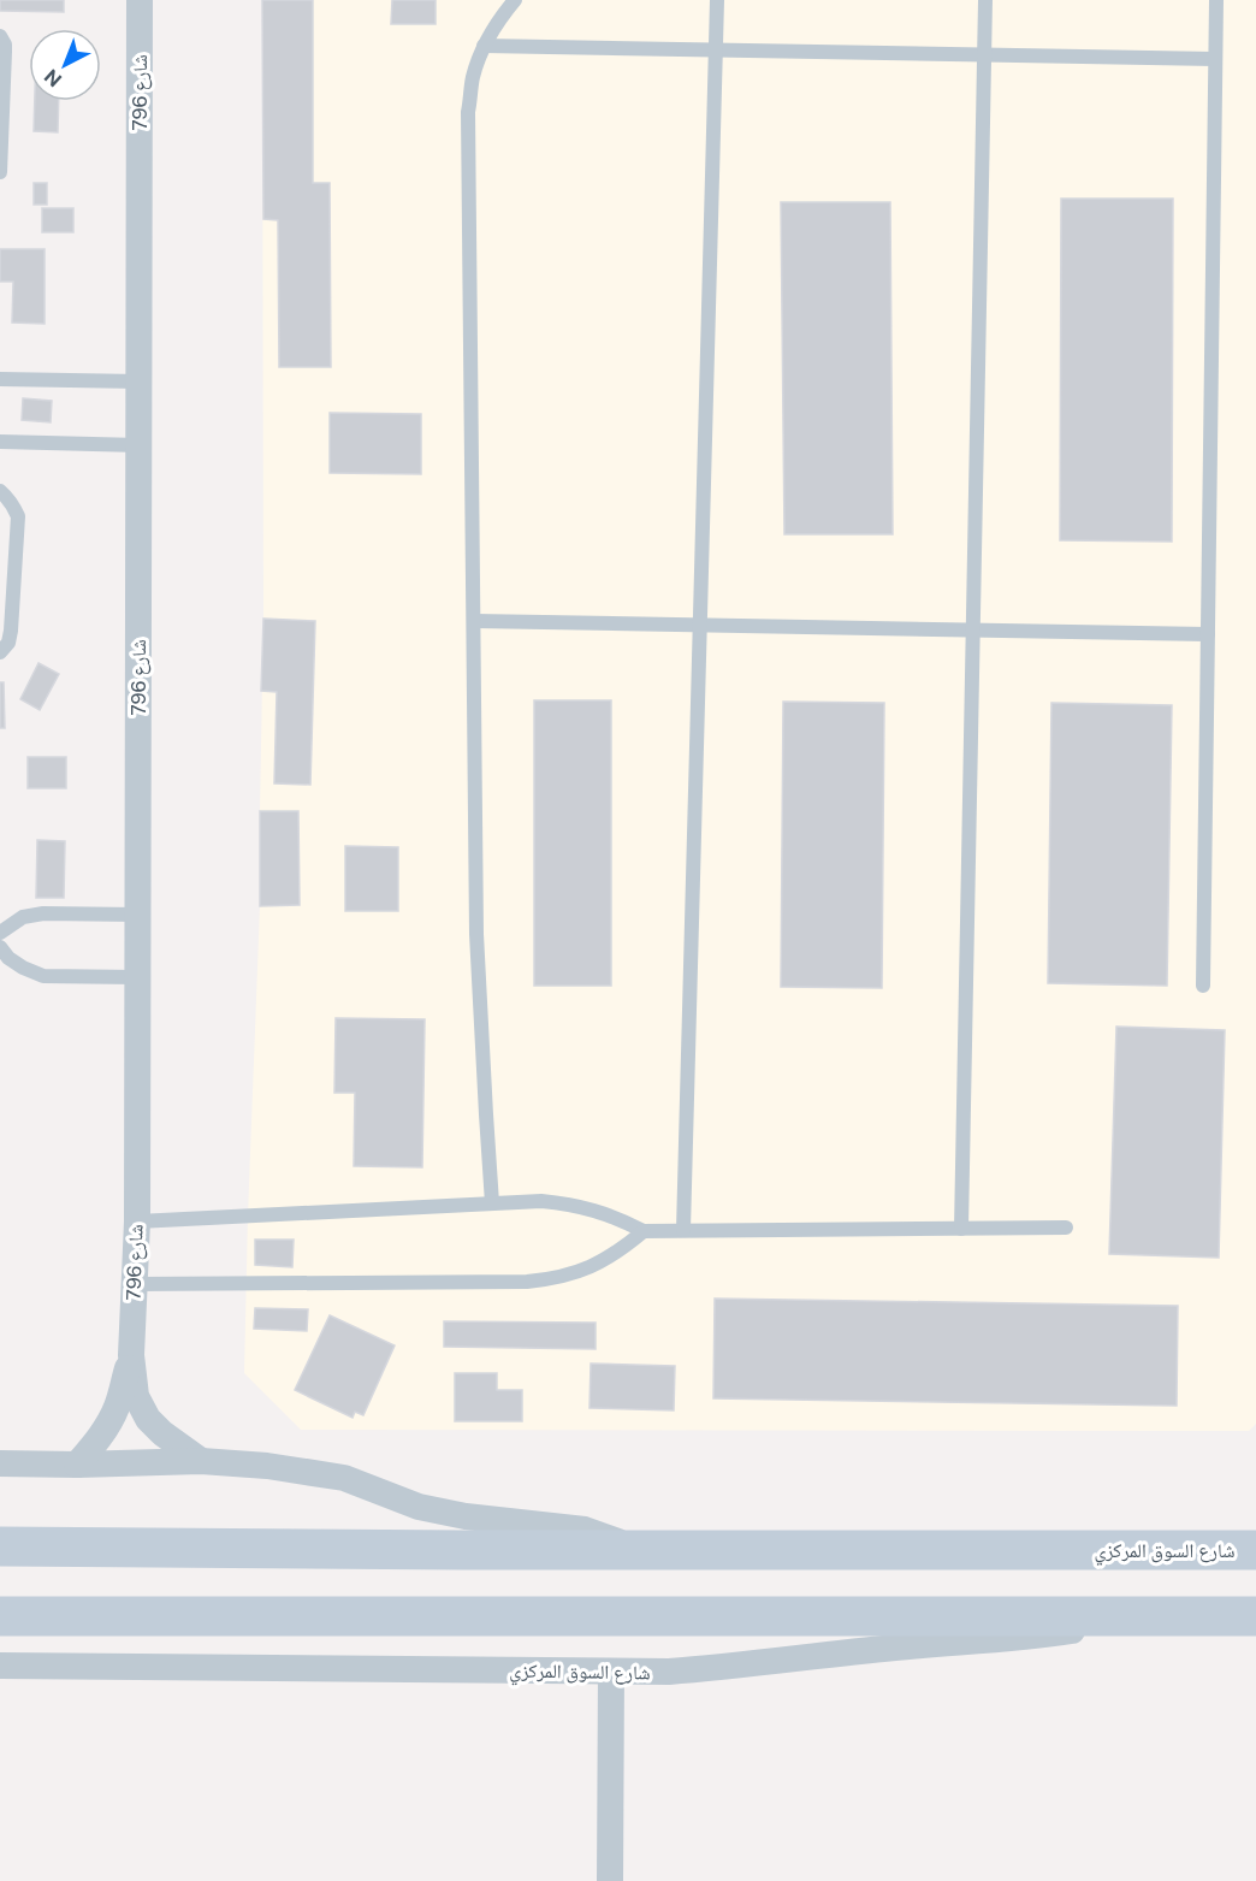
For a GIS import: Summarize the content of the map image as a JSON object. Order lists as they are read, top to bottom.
{
  "streets": {
    "main road": ["شارع السوق المركزي"],
    "street": ["شارع 796"]
  },
  "crossings": [
    ["شارع 796", "شارع السوق المركزي"]
  ],
  "north": "bottom left"
}
